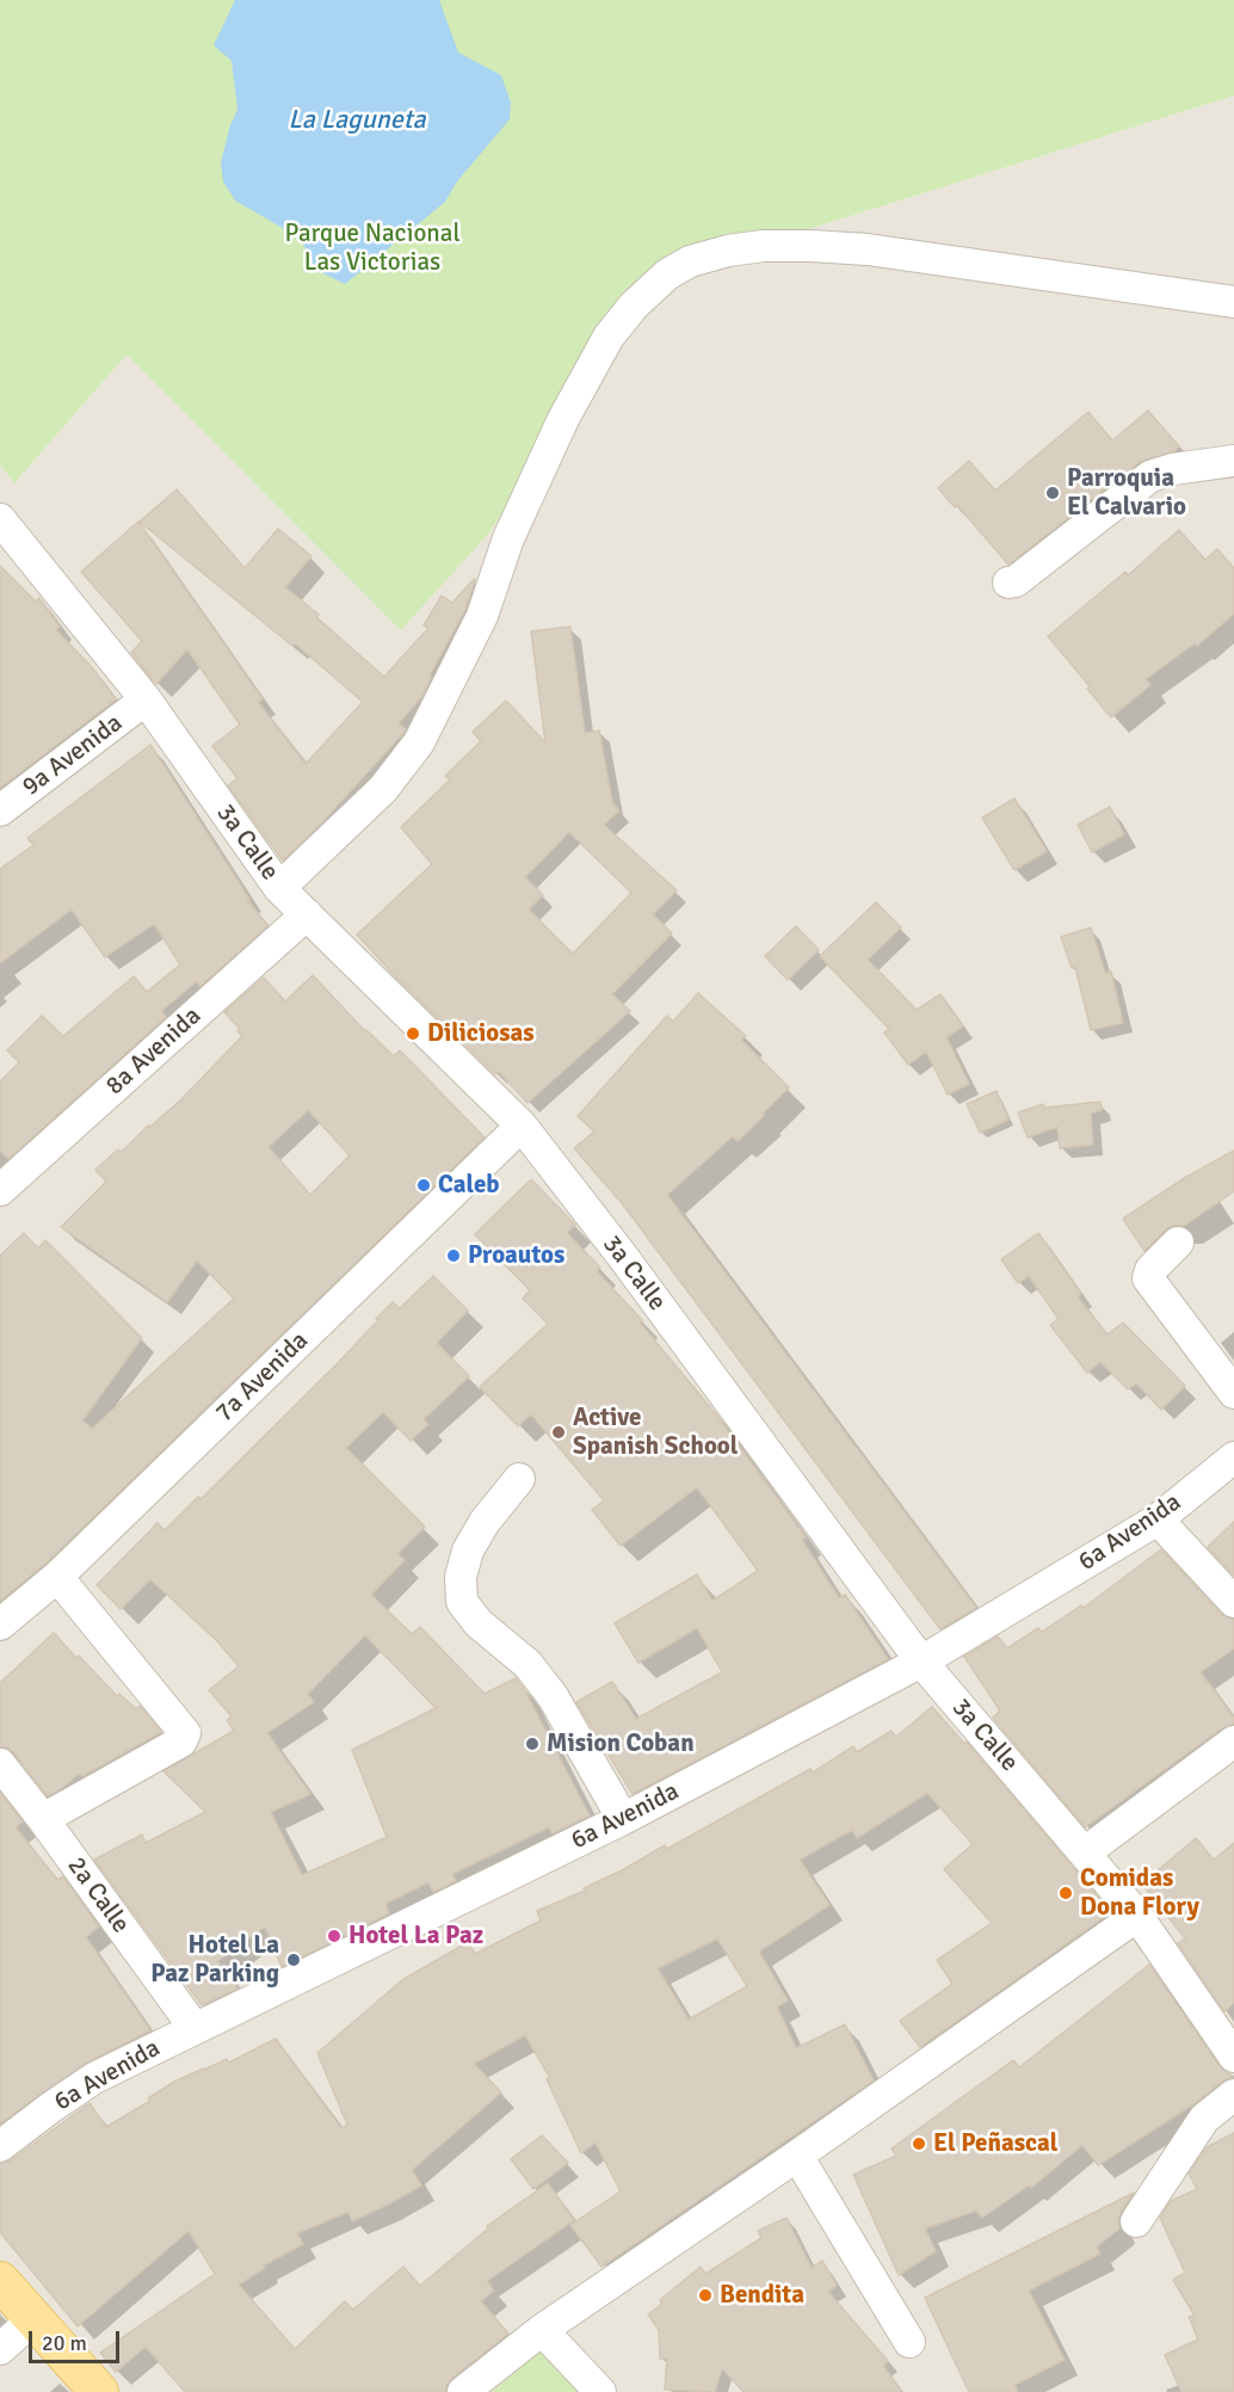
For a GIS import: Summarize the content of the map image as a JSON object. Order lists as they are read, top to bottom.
{
  "streets": {
    "street": [
      "9a Avenida",
      "3a Calle",
      "8a Avenida",
      "7a Avenida",
      "6a Avenida",
      "2a Calle"
    ]
  },
  "crossings": [
    ["9a Avenida", "3a Calle"],
    ["3a Calle", "8a Avenida"],
    ["3a Calle", "7a Avenida"],
    ["3a Calle", "6a Avenida"],
    ["6a Avenida", "2a Calle"]
  ],
  "water": ["La Laguneta"],
  "parks": ["Parque Nacional Las Victorias"],
  "places": [
    "Parroquia El Calvario",
    "Diliciosas",
    "Caleb",
    "Proautos",
    "Active Spanish School",
    "Mision Coban",
    "Comidas Dona Flory",
    "Hotel La Paz",
    "Hotel La Paz Parking",
    "El Peñascal",
    "Bendita"
  ],
  "scale_bar": "20 m"
}
